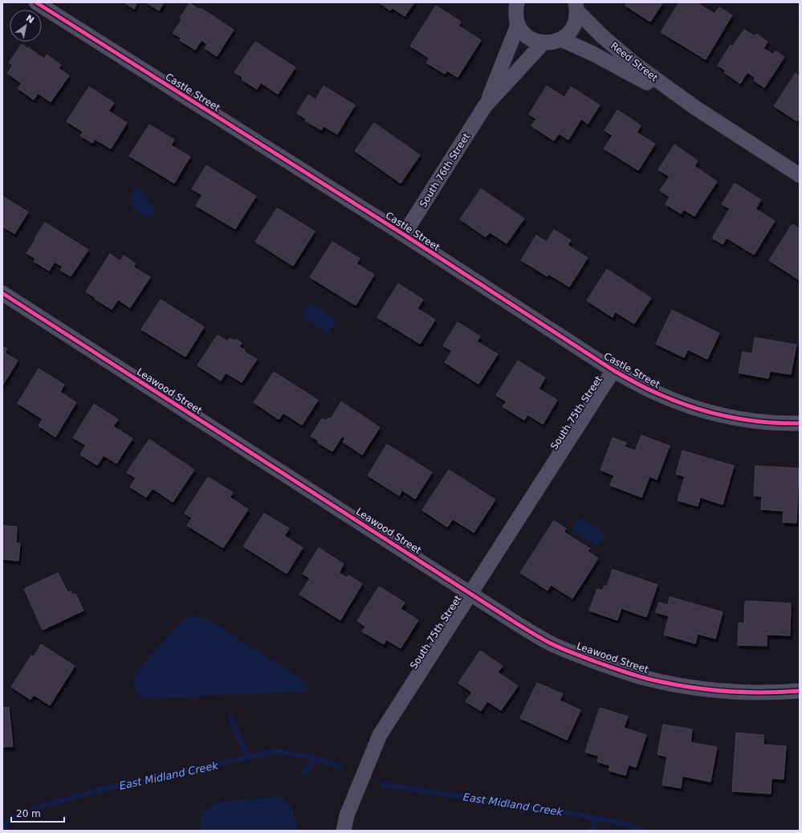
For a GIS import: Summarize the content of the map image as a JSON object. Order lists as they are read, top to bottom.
{
  "streets": {
    "street": [
      "Reed Street",
      "Castle Street",
      "South 76th Street",
      "Leawood Street",
      "South 75th Street"
    ]
  },
  "crossings": [
    ["Castle Street", "South 76th Street"],
    ["Castle Street", "South 75th Street"],
    ["Leawood Street", "South 75th Street"]
  ],
  "water": ["East Midland Creek"],
  "scale_bar": "20 m",
  "north": "top right"
}
